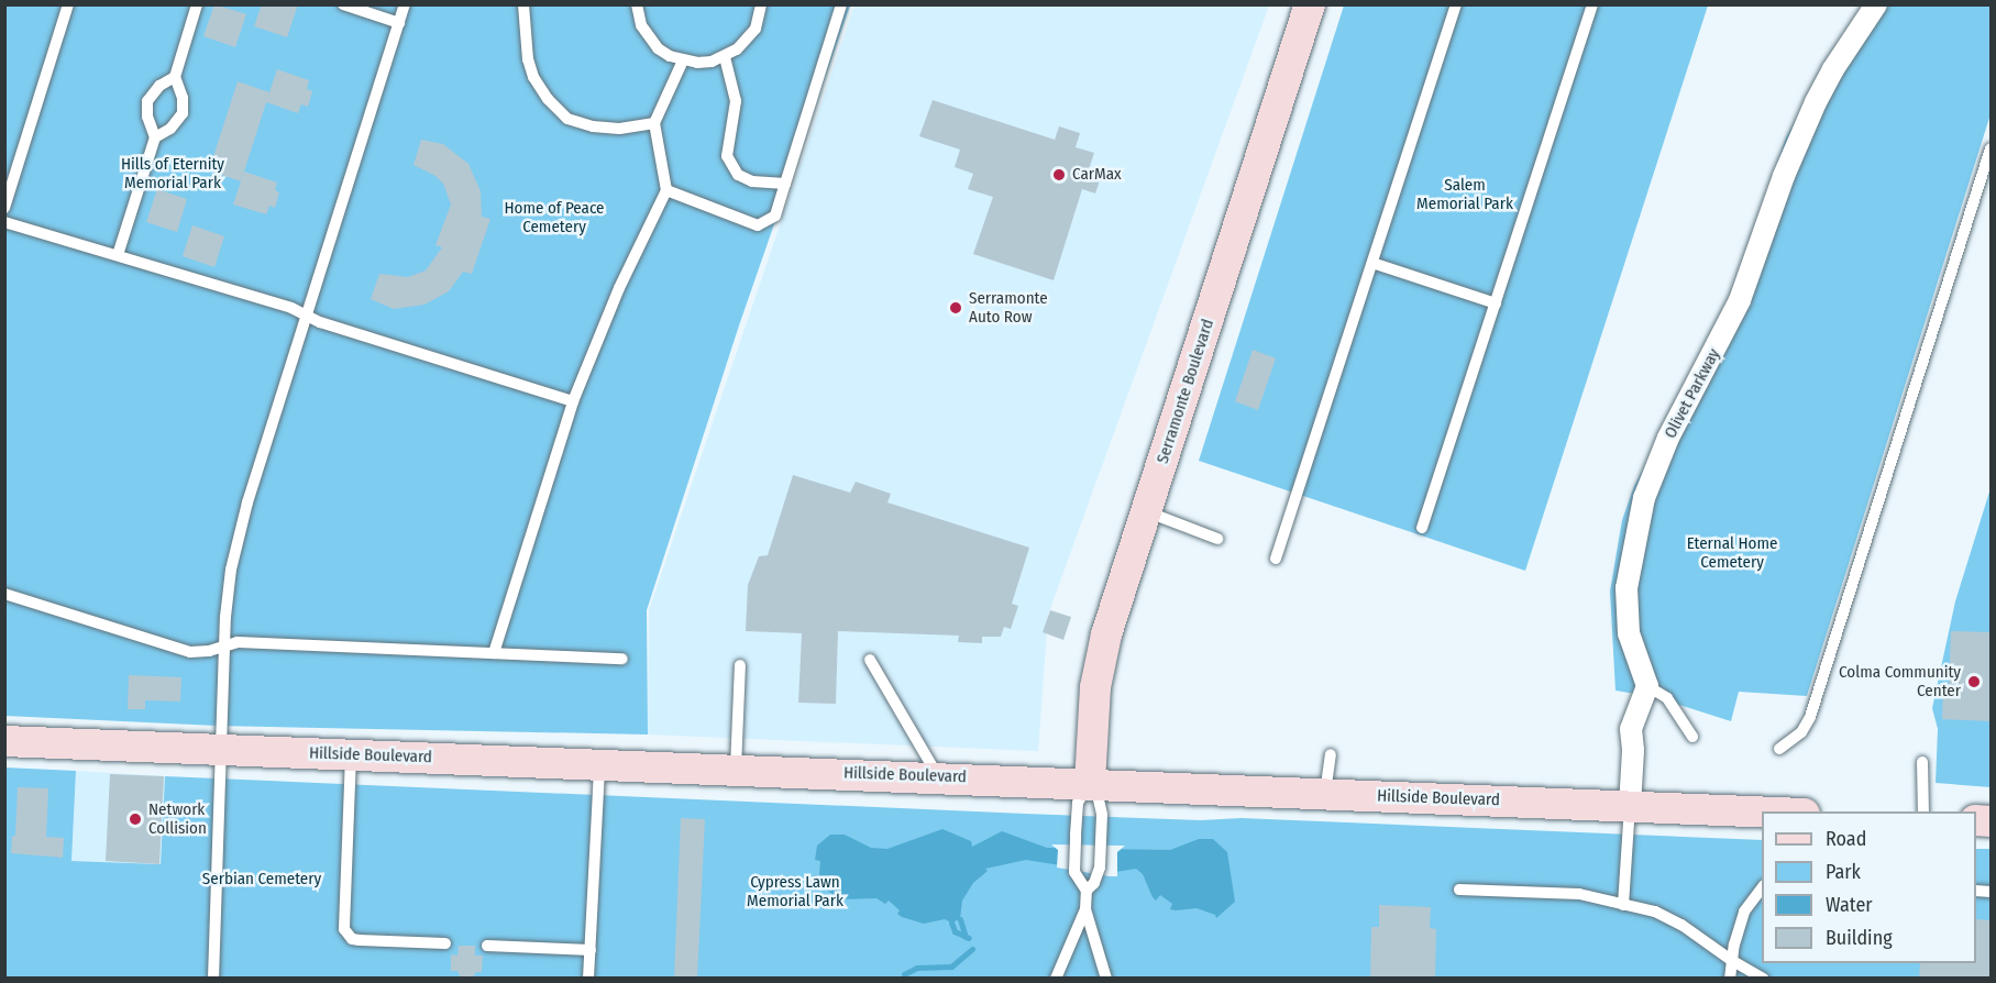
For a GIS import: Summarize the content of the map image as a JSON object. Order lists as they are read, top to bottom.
{
  "streets": {
    "main road": ["Serramonte Boulevard", "Hillside Boulevard"],
    "street": ["Olivet Parkway"]
  },
  "crossings": [
    ["Serramonte Boulevard", "Hillside Boulevard"]
  ],
  "parks": [
    "Hills of Eternity Memorial Park",
    "Salem Memorial Park",
    "Home of Peace Cemetery",
    "Eternal Home Cemetery",
    "Serbian Cemetery",
    "Cypress Lawn Memorial Park"
  ],
  "places": [
    "CarMax",
    "Serramonte Auto Row",
    "Colma Community Center",
    "Network Collision"
  ],
  "legend": [
    "Road",
    "Park",
    "Water",
    "Building"
  ]
}
